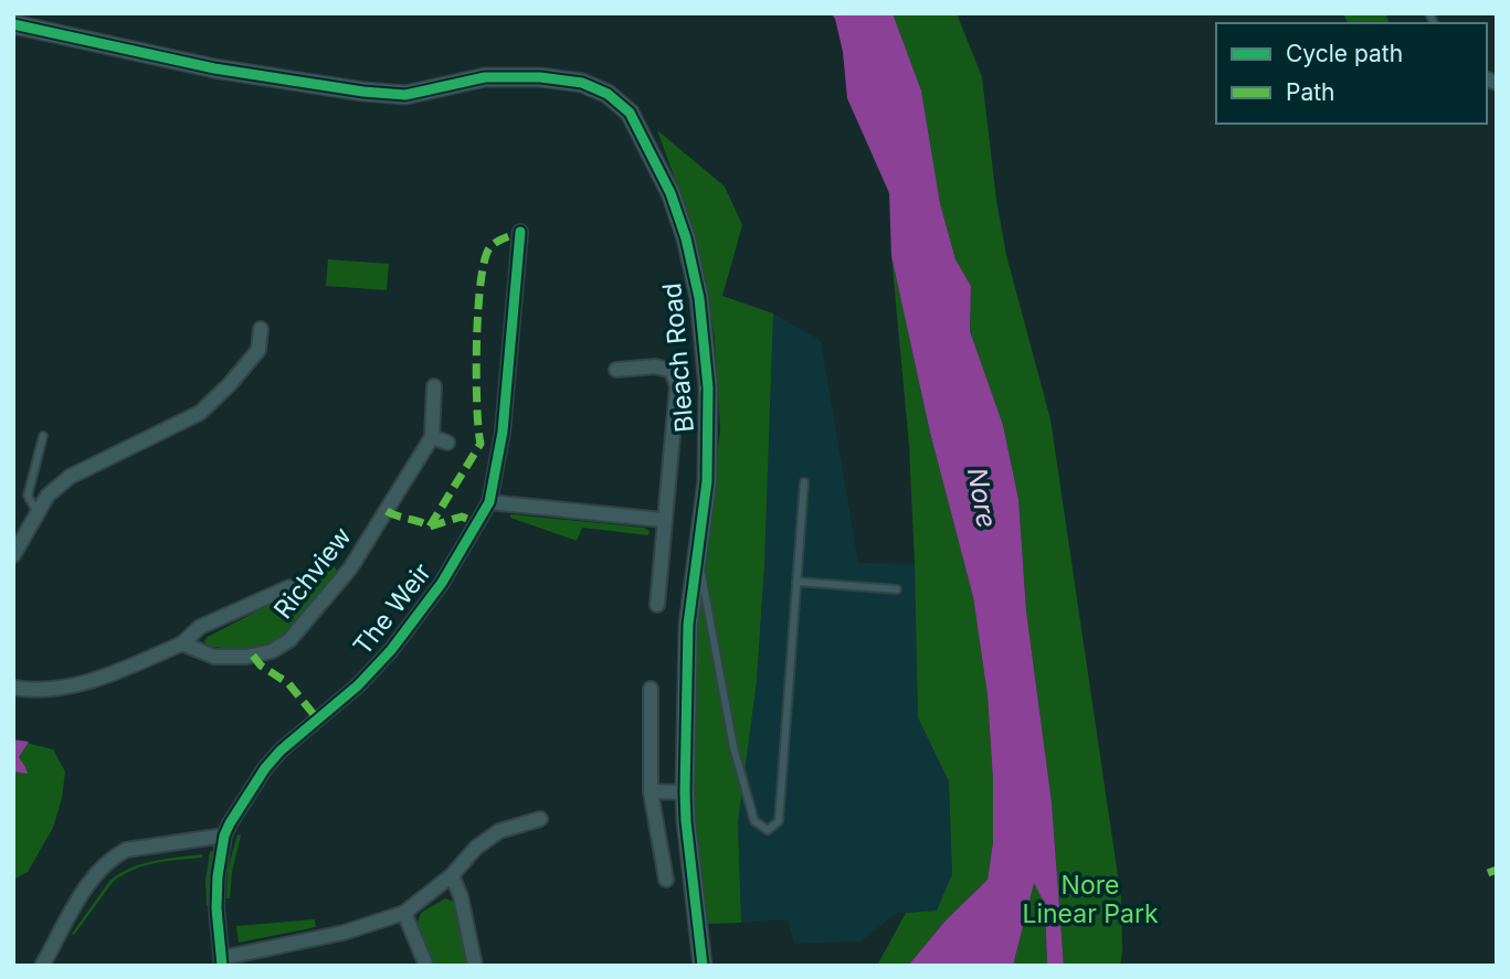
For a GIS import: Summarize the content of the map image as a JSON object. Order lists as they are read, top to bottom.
{
  "streets": {
    "street": ["Bleach Road", "Richview", "The Weir"]
  },
  "water": ["Nore"],
  "parks": ["Nore Linear Park"],
  "legend": ["Cycle path", "Path"]
}
